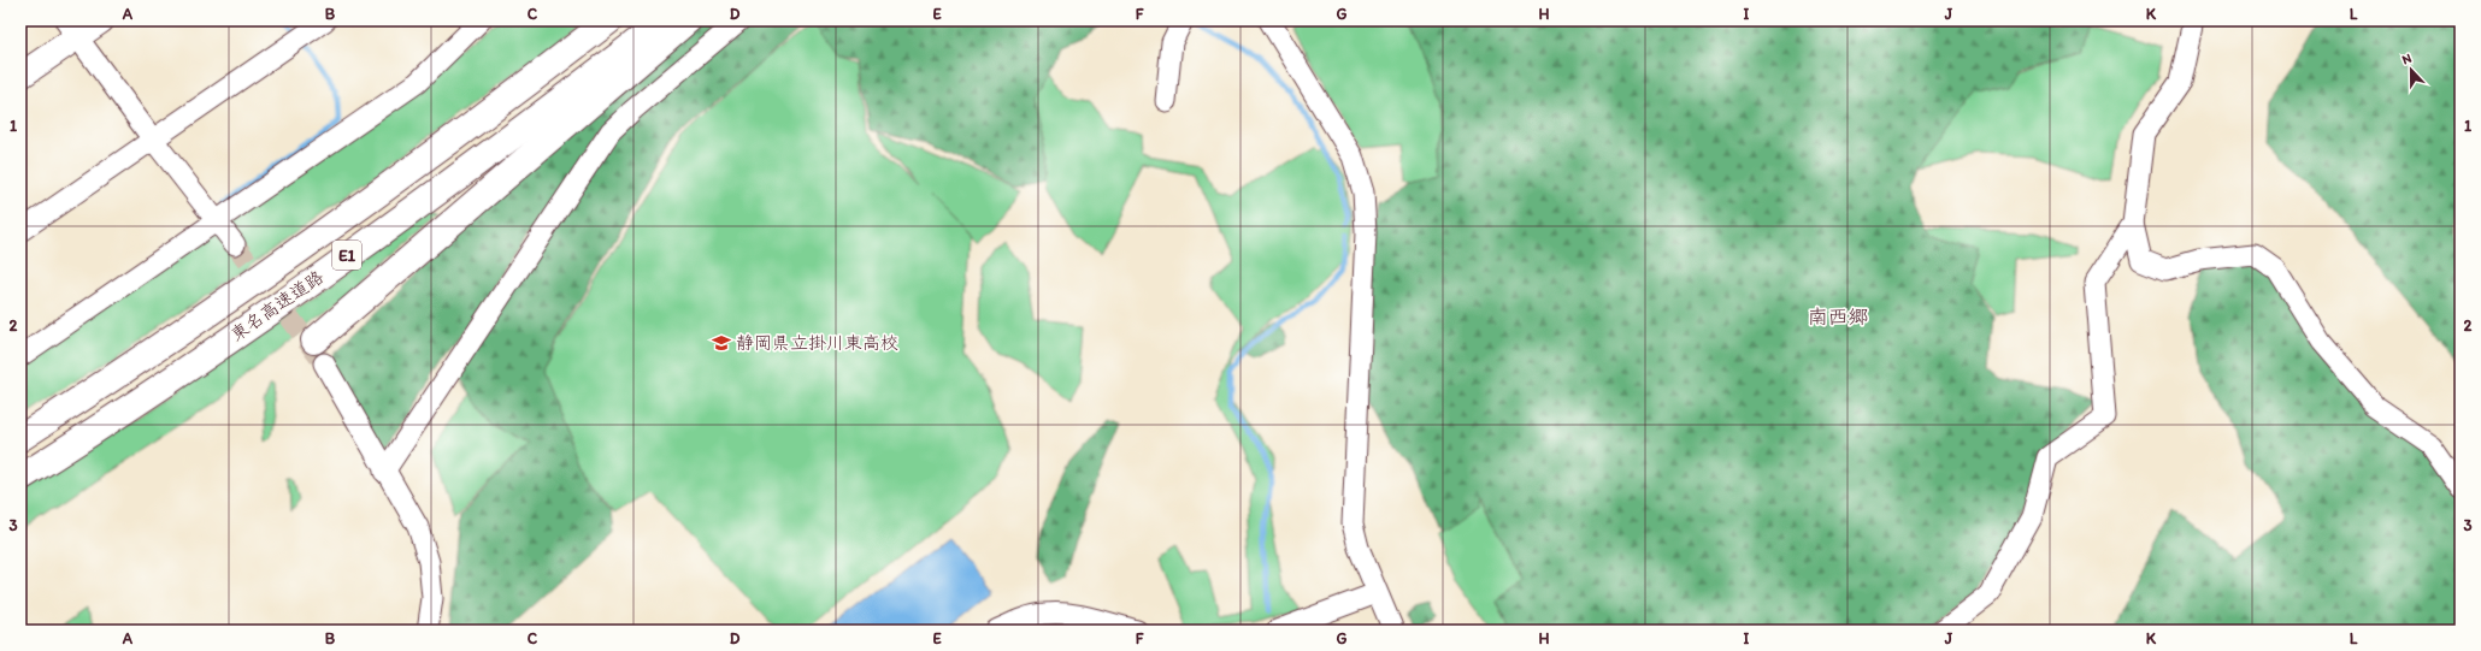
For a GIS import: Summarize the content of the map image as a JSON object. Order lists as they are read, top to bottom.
{
  "streets": {
    "highway": ["E1", "東名高速道路"]
  },
  "districts": ["南西郷"],
  "places": {
    "school or university": ["静岡県立掛川東高校"]
  },
  "north": "top",
  "grid": {
    "columns": [
      "A",
      "B",
      "C",
      "D",
      "E",
      "F",
      "G",
      "H",
      "I",
      "J",
      "K",
      "L"
    ],
    "rows": ["1", "2", "3"]
  }
}
